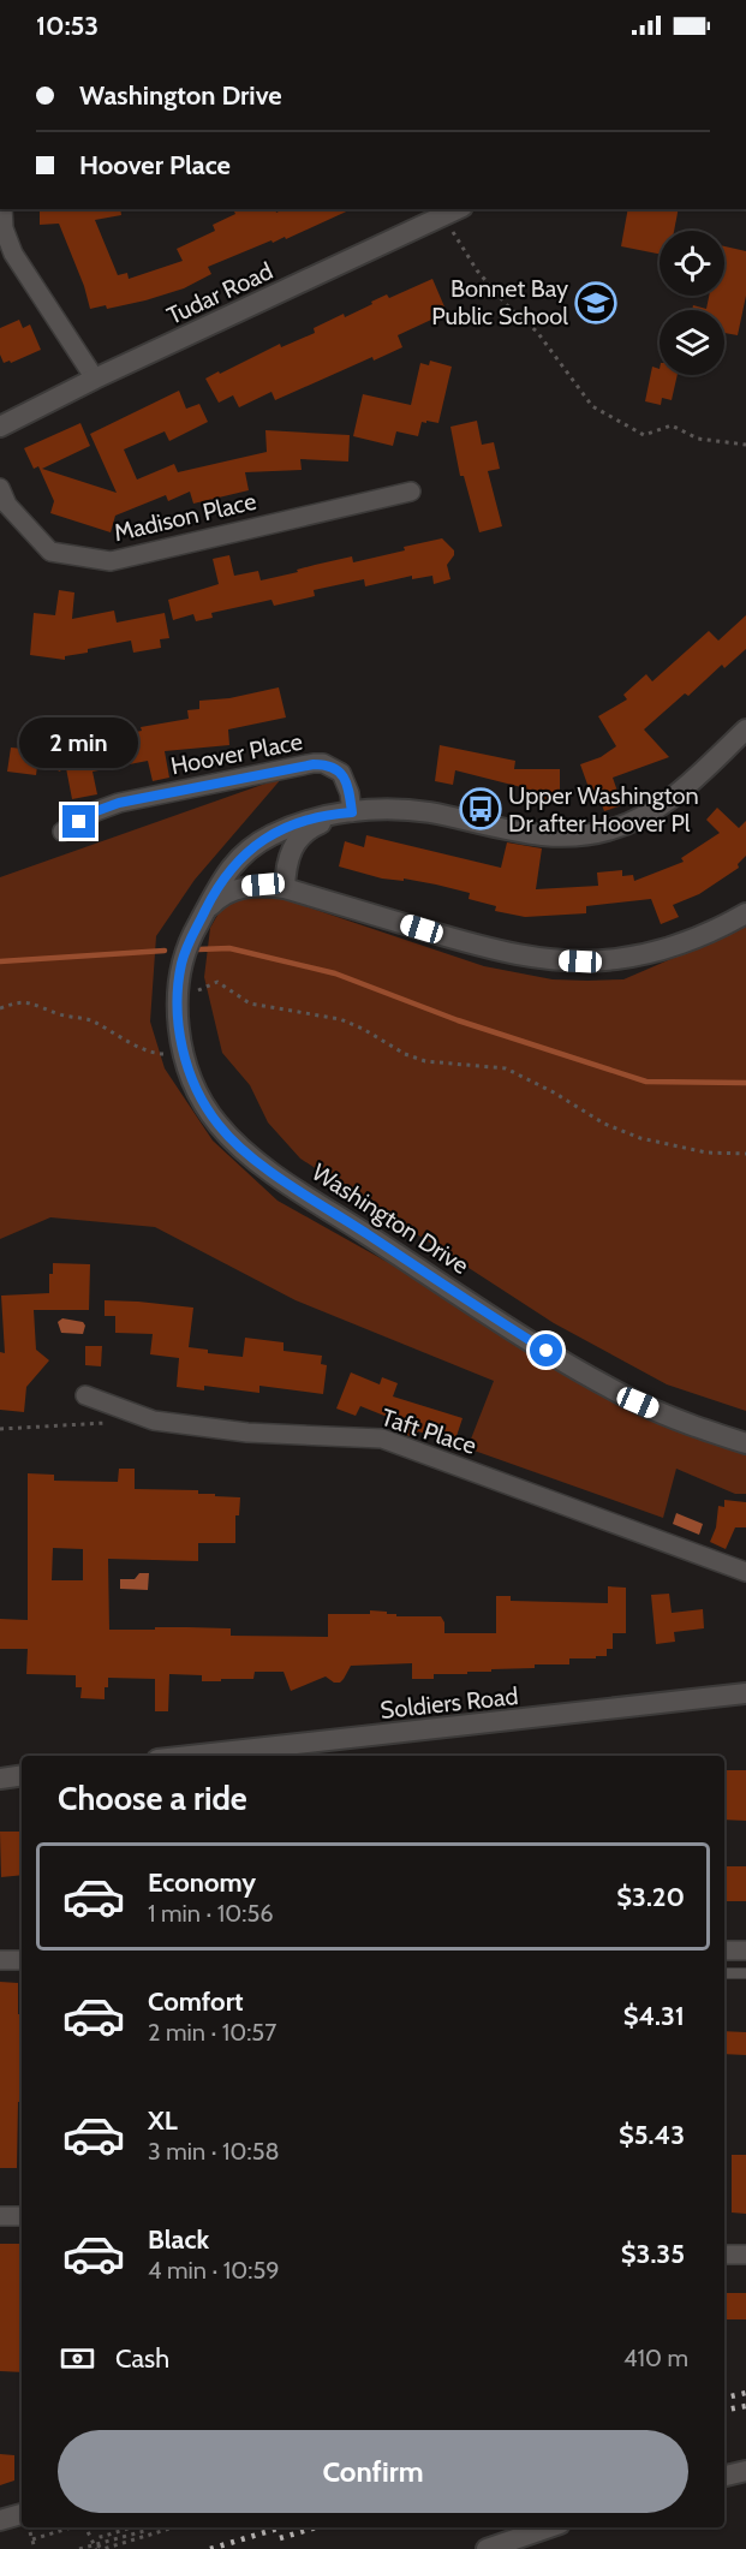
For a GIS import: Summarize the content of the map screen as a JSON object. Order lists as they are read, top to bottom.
{
  "streets": {
    "street": [
      "Tudar Road",
      "Madison Place",
      "Hoover Place",
      "Washington Drive",
      "Taft Place",
      "Soldiers Road"
    ]
  },
  "crossings": [
    ["Hoover Place", "Washington Drive"]
  ],
  "places": {
    "school or university": ["Bonnet Bay Public School"],
    "bus stop": ["Upper Washington Dr after Hoover Pl"]
  },
  "page": {
    "status": "10:53",
    "banner": ["Washington Drive", "Hoover Place"],
    "bubble": "2 min",
    "heading": "Choose a ride",
    "list": [
      {
        "name": "Economy",
        "note": "1 min · 10:56",
        "value": "$3.20"
      },
      {
        "name": "Comfort",
        "note": "2 min · 10:57",
        "value": "$4.31"
      },
      {
        "name": "XL",
        "note": "3 min · 10:58",
        "value": "$5.43"
      },
      {
        "name": "Black",
        "note": "4 min · 10:59",
        "value": "$3.35"
      }
    ],
    "pay": ["Cash", "410 m"],
    "buttons": "Confirm"
  }
}
